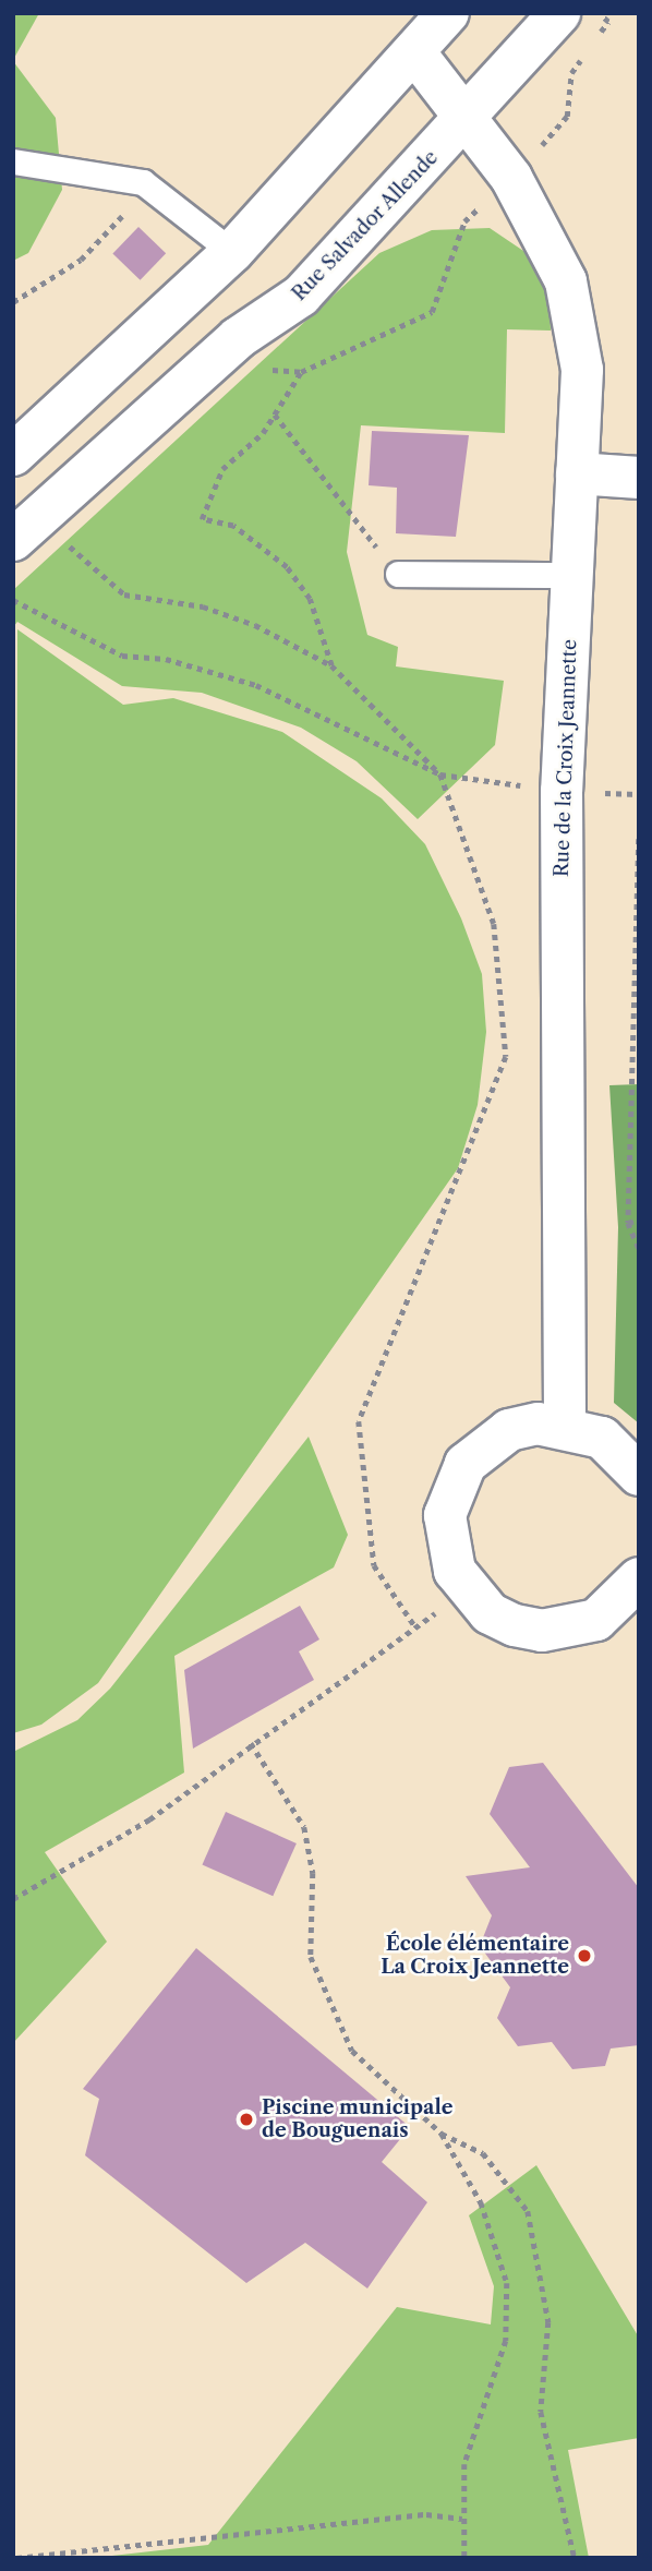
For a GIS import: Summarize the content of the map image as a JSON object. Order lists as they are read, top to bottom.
{
  "streets": {
    "street": ["Rue Salvador Allende", "Rue de la Croix Jeannette"]
  },
  "crossings": [
    ["Rue Salvador Allende", "Rue de la Croix Jeannette"]
  ],
  "places": ["École élémentaire La Croix Jeannette", "Piscine municipale de Bouguenais"]
}
